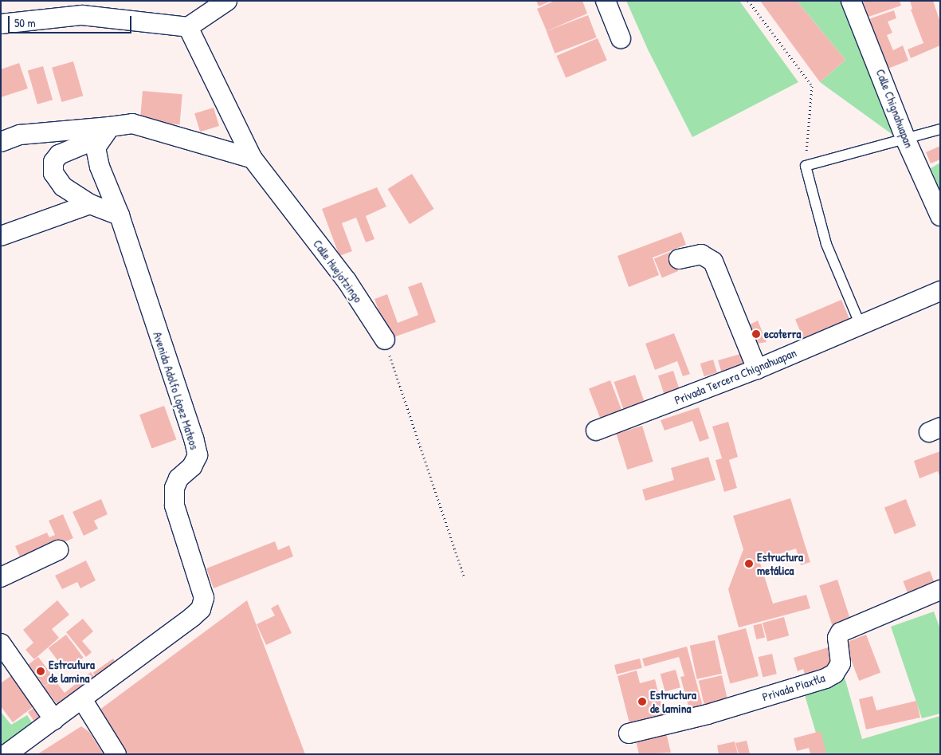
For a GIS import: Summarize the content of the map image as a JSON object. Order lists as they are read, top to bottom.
{
  "streets": {
    "street": [
      "Calle Chignahuapan",
      "Calle Huejotzingo",
      "Privada Tercera Chignahuapan",
      "Avenida Adolfo López Mateos",
      "Privada Piaxtla"
    ]
  },
  "places": [
    "ecoterra",
    "Estructura metálica",
    "Estrcutura de lamina",
    "Estructura de lamina"
  ],
  "scale_bar": "50 m"
}
